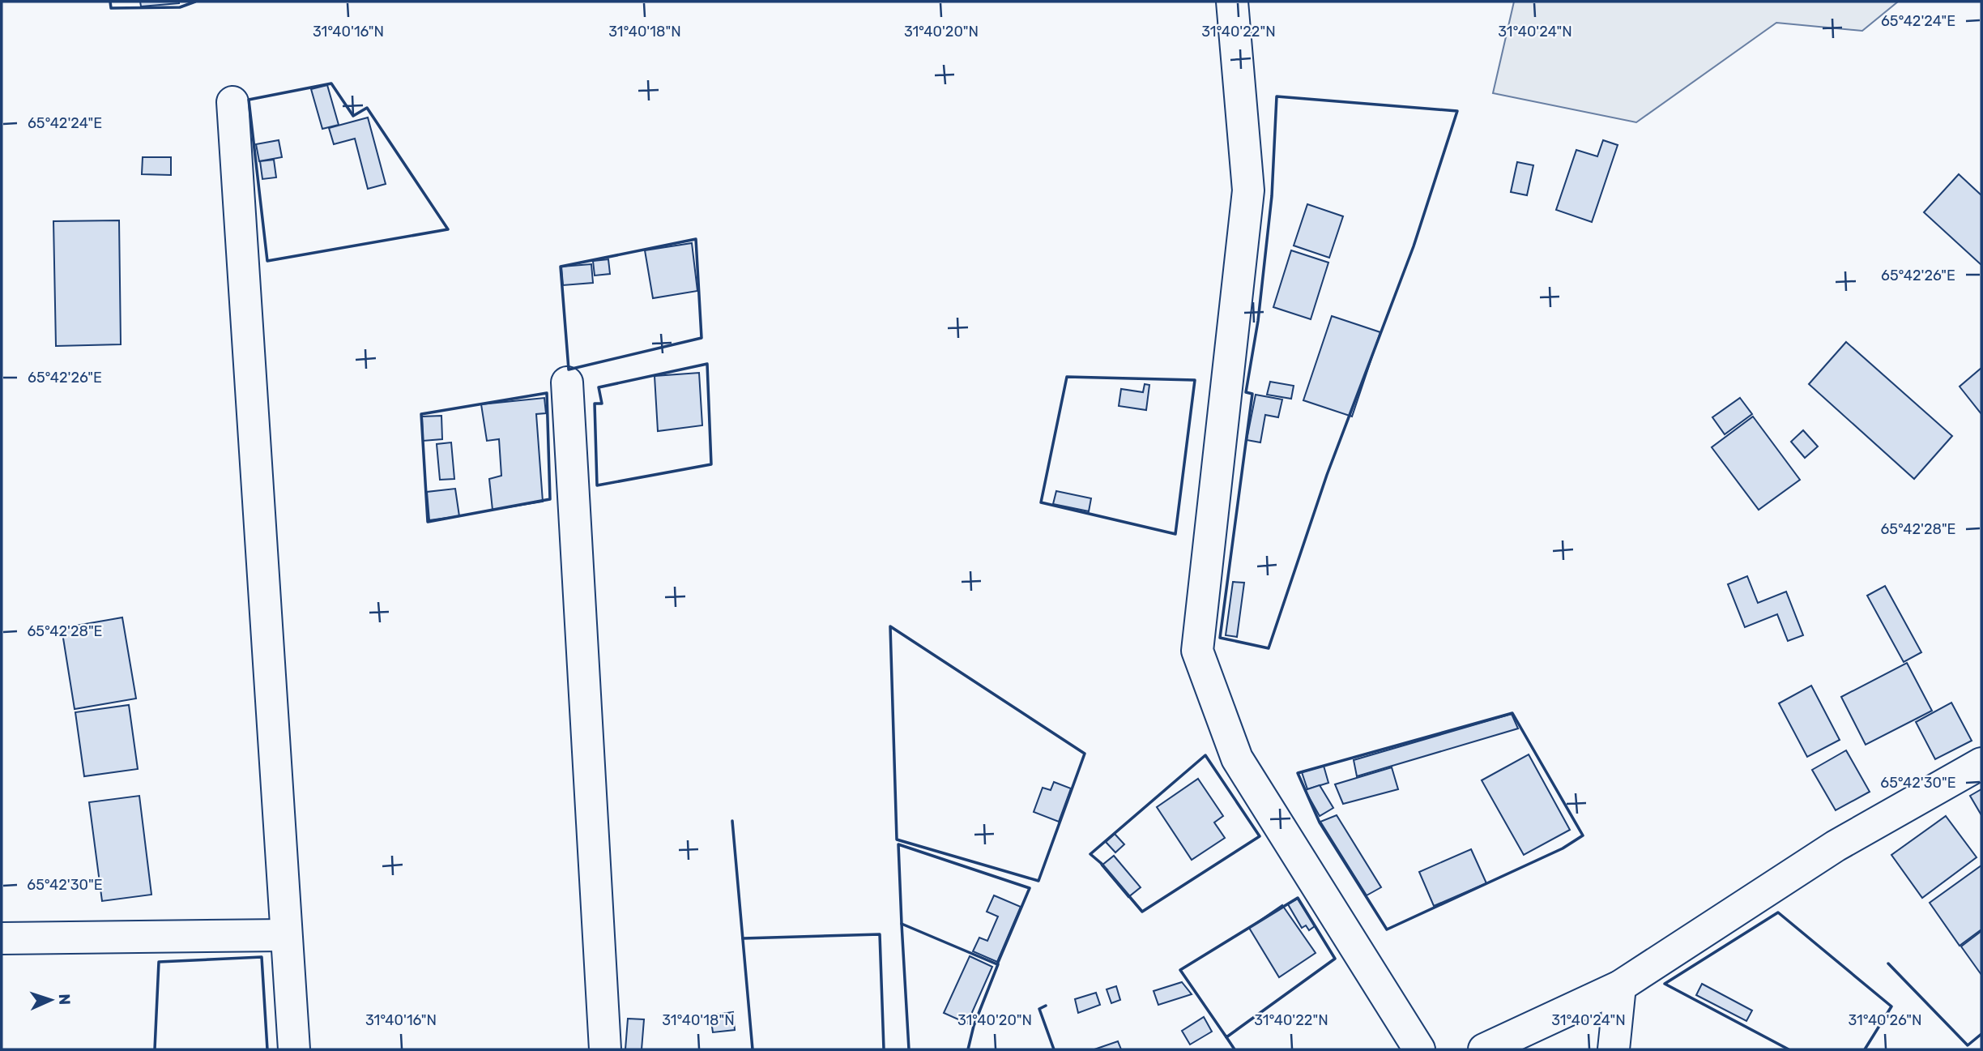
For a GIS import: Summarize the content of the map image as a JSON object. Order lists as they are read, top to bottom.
{
  "north": "right",
  "coordinates": [
    "65°42'24\"E",
    "31°40'16\"N",
    "31°40'18\"N",
    "31°40'20\"N",
    "31°40'22\"N",
    "31°40'24\"N",
    "65°42'26\"E",
    "65°42'28\"E",
    "65°42'30\"E",
    "31°40'26\"N"
  ]
}
